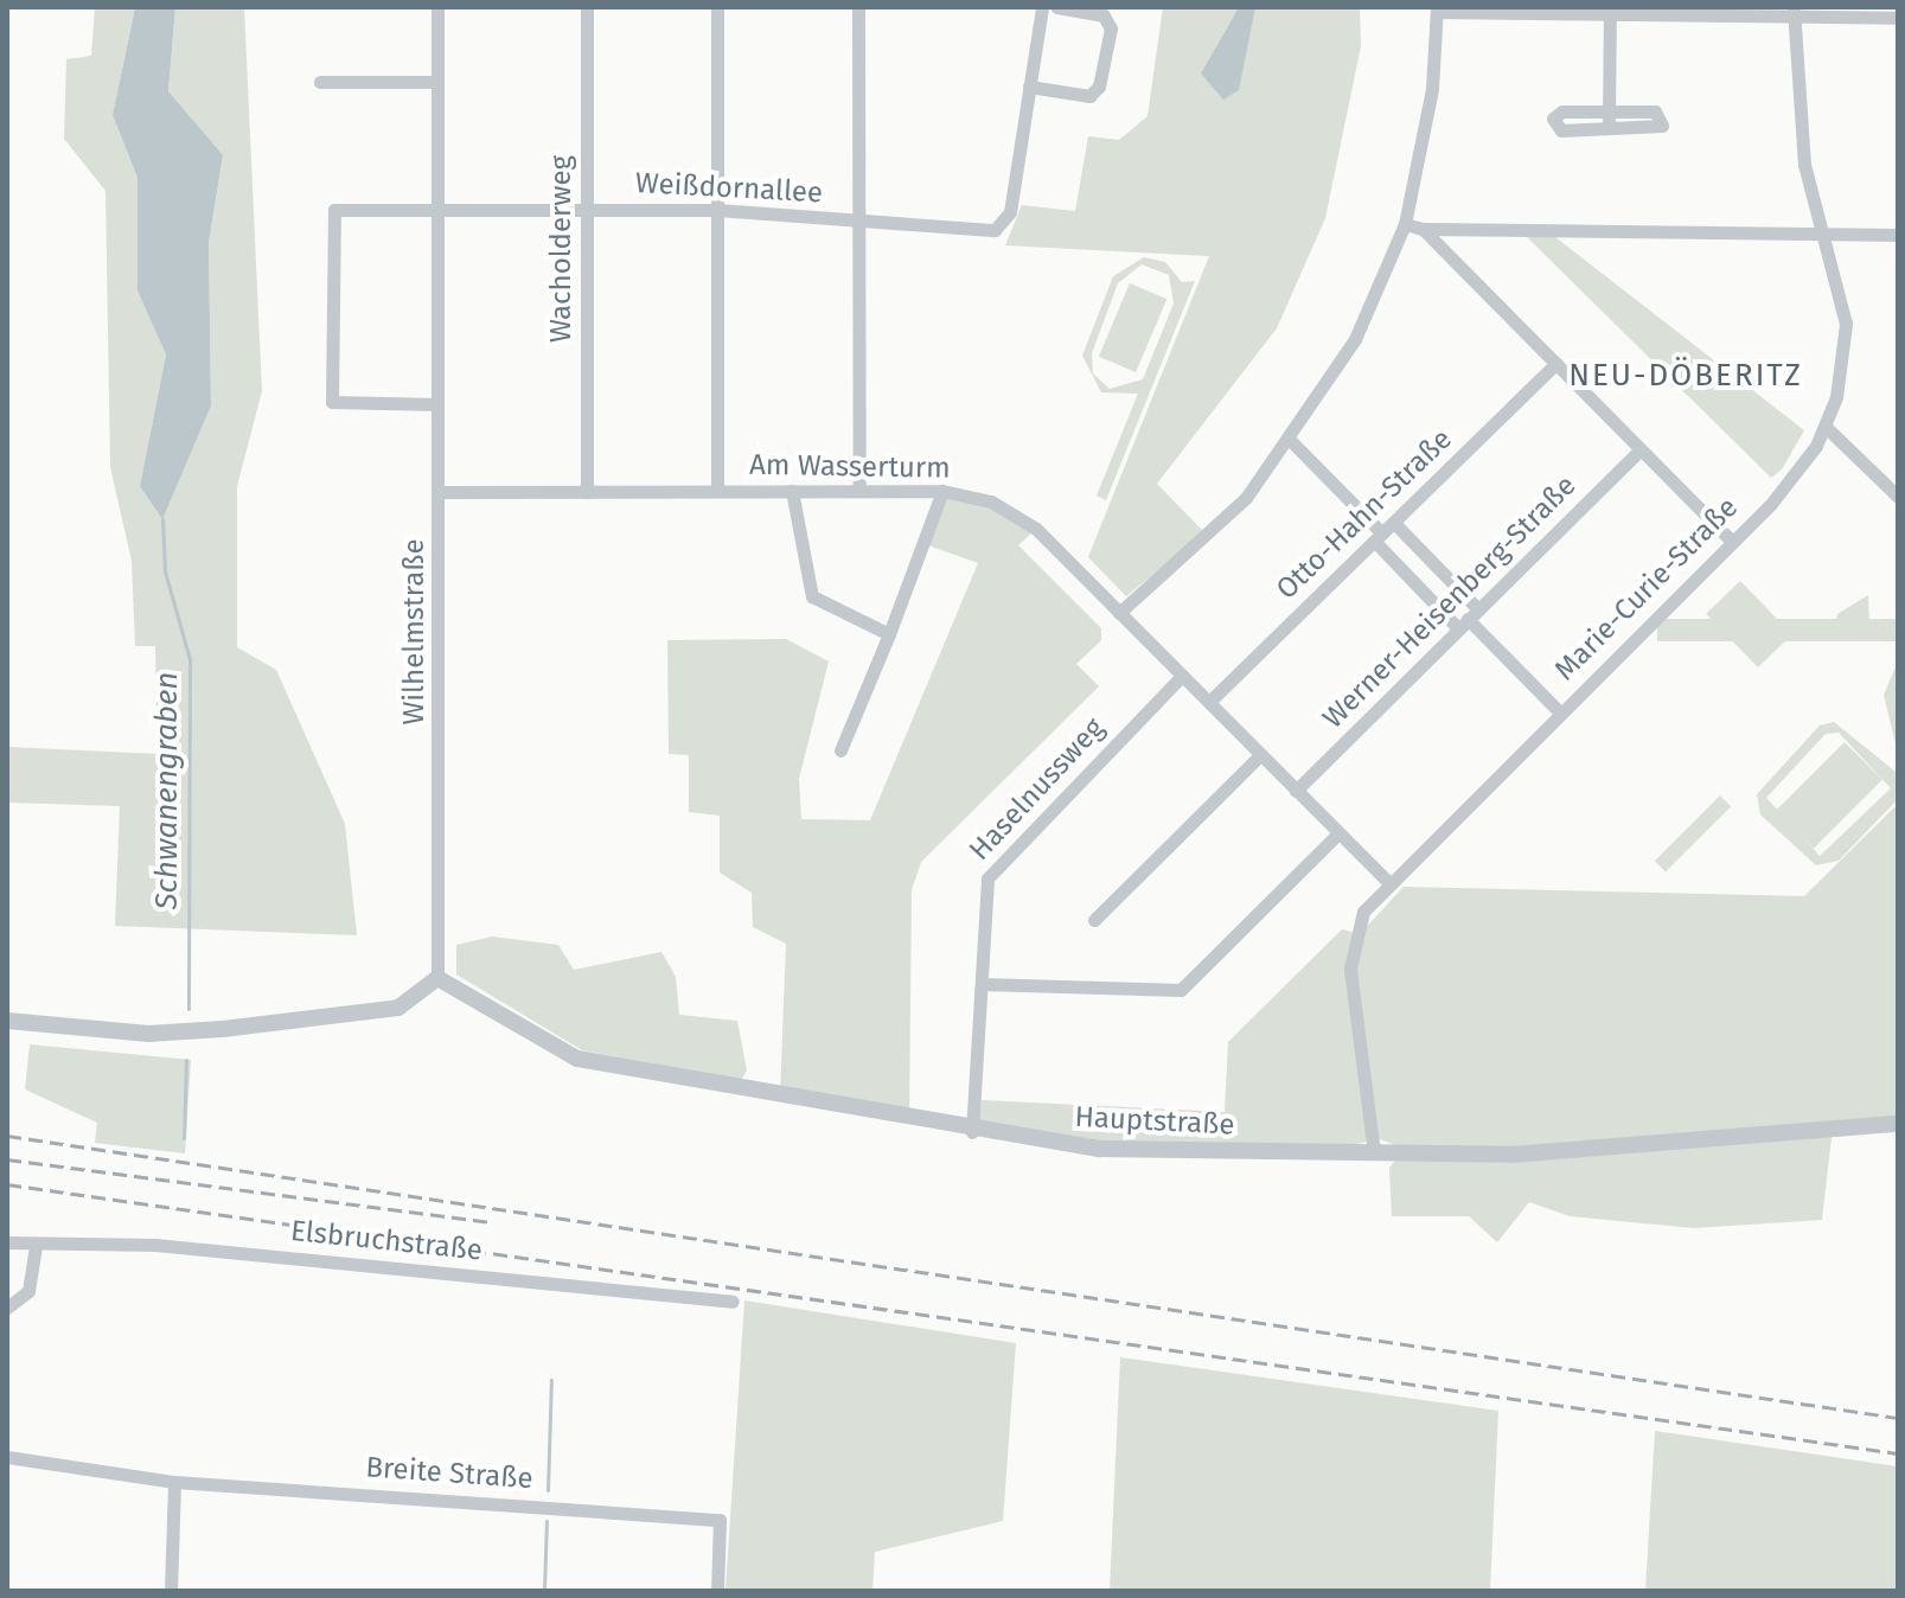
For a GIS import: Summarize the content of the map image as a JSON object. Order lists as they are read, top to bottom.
{
  "streets": {
    "street": [
      "Weißdornallee",
      "Wacholderweg",
      "Am Wasserturm",
      "Otto-Hahn-Straße",
      "Marie-Curie-Straße",
      "Werner-Heisenberg-Straße",
      "Wilhelmstraße",
      "Haselnussweg",
      "Hauptstraße",
      "Elsbruchstraße",
      "Breite Straße"
    ]
  },
  "crossings": [
    ["Weißdornallee", "Wacholderweg"],
    ["Weißdornallee", "Wilhelmstraße"],
    ["Wacholderweg", "Am Wasserturm"],
    ["Am Wasserturm", "Otto-Hahn-Straße"],
    ["Am Wasserturm", "Marie-Curie-Straße"],
    ["Am Wasserturm", "Werner-Heisenberg-Straße"],
    ["Am Wasserturm", "Wilhelmstraße"],
    ["Am Wasserturm", "Haselnussweg"],
    ["Marie-Curie-Straße", "Hauptstraße"],
    ["Wilhelmstraße", "Hauptstraße"],
    ["Haselnussweg", "Hauptstraße"]
  ],
  "districts": ["NEU-DÖBERITZ"],
  "water": ["Schwanengraben"]
}
